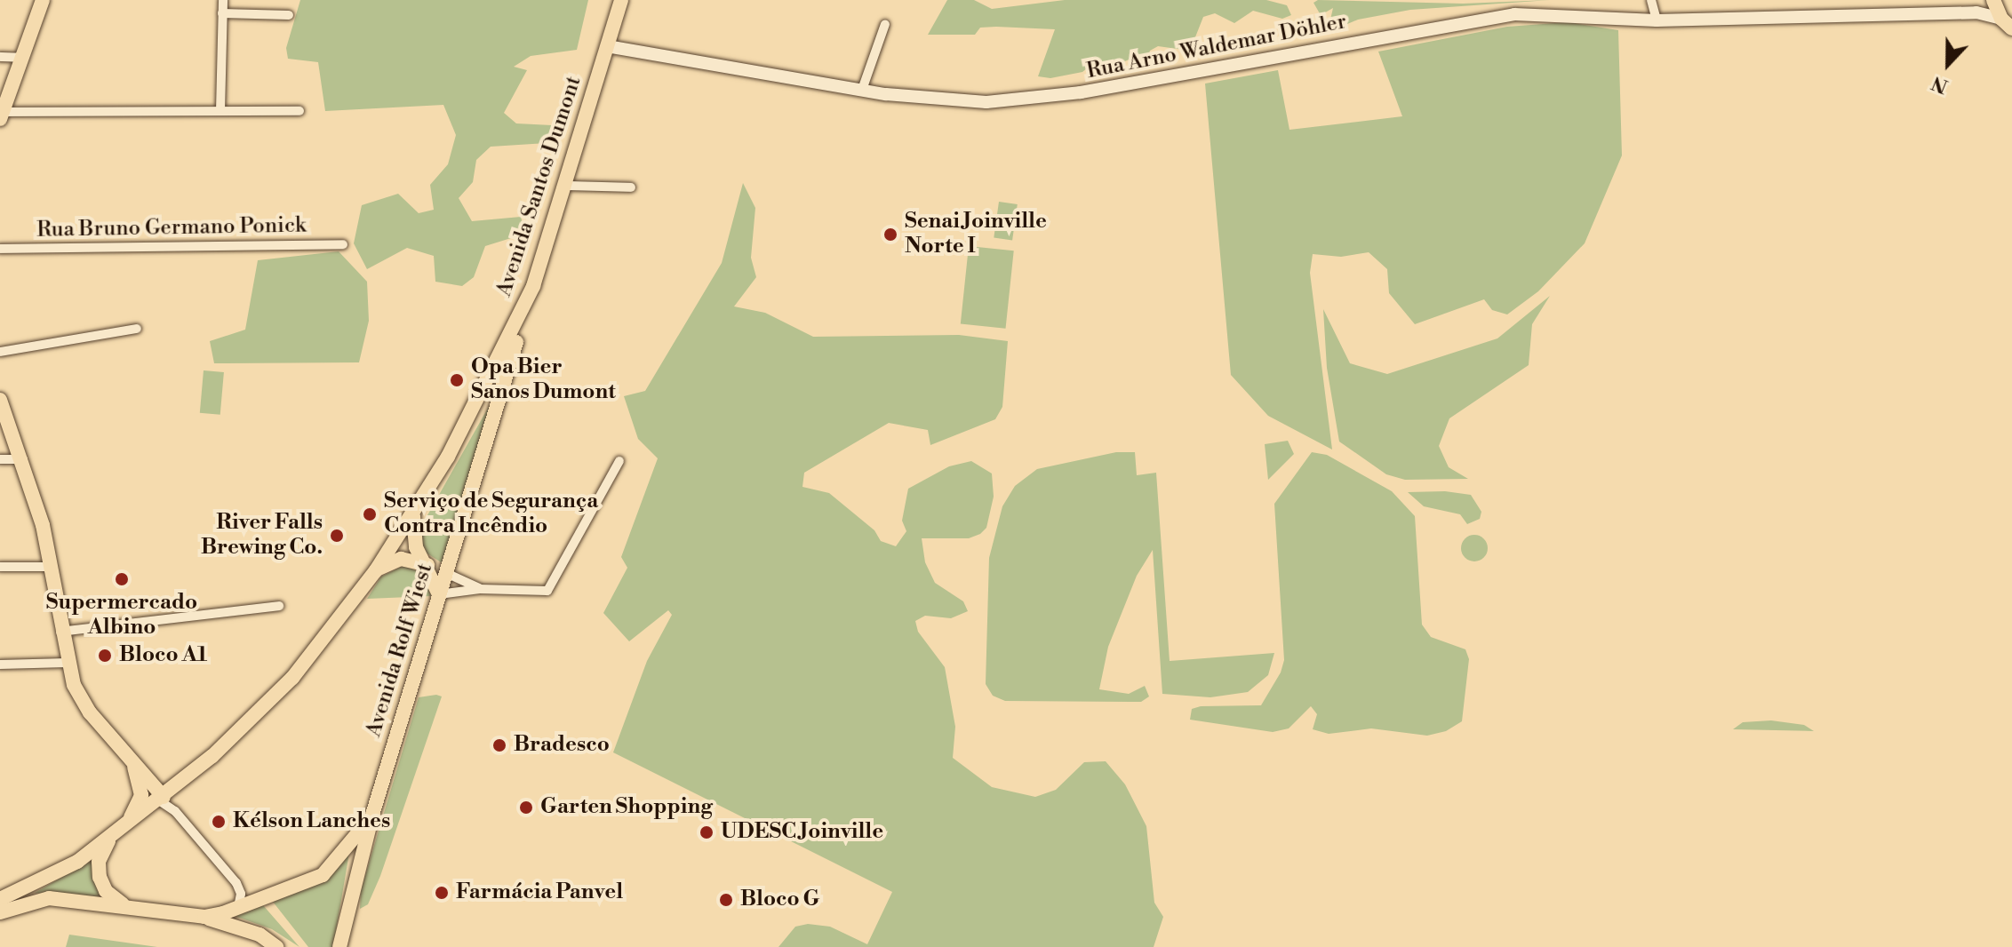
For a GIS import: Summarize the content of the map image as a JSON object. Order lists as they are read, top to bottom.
{
  "streets": {
    "main road": ["Rua Arno Waldemar Döhler", "Avenida Santos Dumont", "Avenida Rolf Wiest"],
    "street": ["Rua Bruno Germano Ponick"]
  },
  "crossings": [
    ["Rua Arno Waldemar Döhler", "Avenida Santos Dumont"],
    ["Avenida Santos Dumont", "Avenida Rolf Wiest"]
  ],
  "places": [
    "Senai Joinville Norte I",
    "Opa Bier Sanos Dumont",
    "Serviço de Segurança Contra Incêndio",
    "River Falls Brewing Co.",
    "Supermercado Albino",
    "Bloco A1",
    "Bradesco",
    "Garten Shopping",
    "Kélson Lanches",
    "UDESC Joinville",
    "Farmácia Panvel",
    "Bloco G"
  ],
  "north": "bottom"
}
